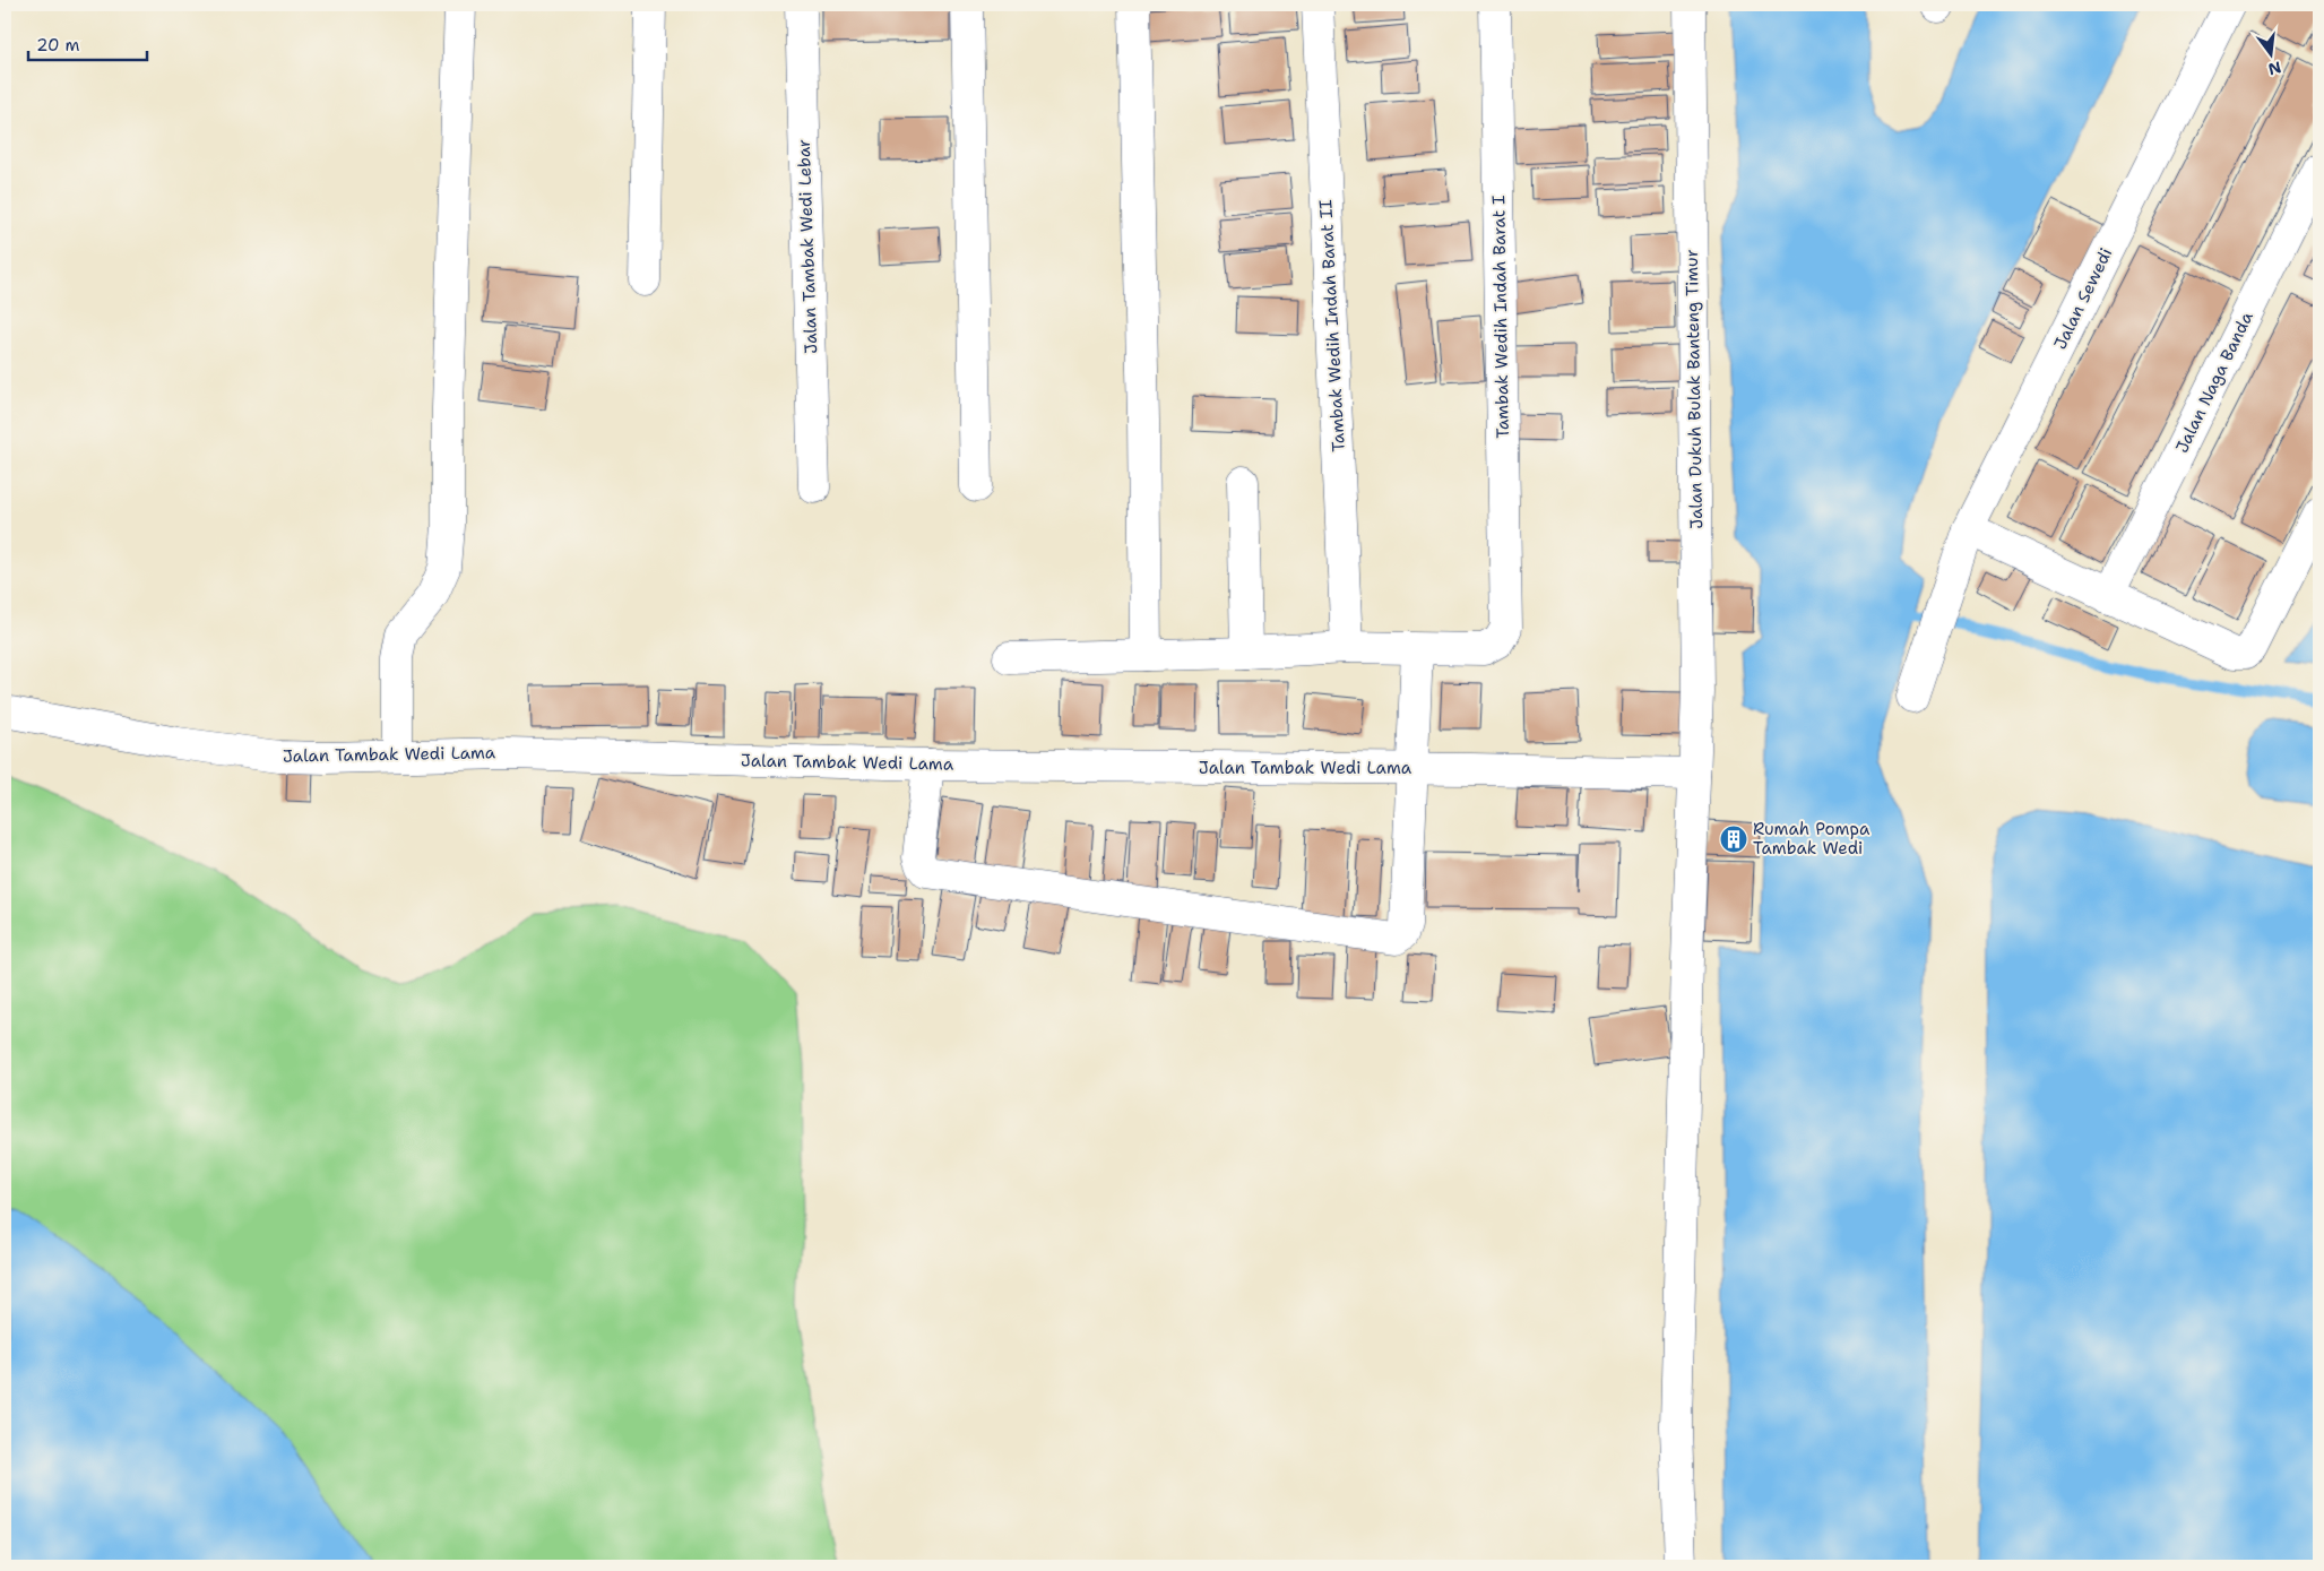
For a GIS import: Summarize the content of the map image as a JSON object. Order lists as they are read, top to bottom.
{
  "streets": {
    "street": [
      "Jalan Tambak Wedi Lebar",
      "Jalan Sewedi",
      "Tambak Wedih Indah Barat I",
      "Tambak Wedih Indah Barat II",
      "Jalan Naga Banda",
      "Jalan Dukuh Bulak Banteng Timur",
      "Jalan Tambak Wedi Lama"
    ]
  },
  "crossings": [
    ["Jalan Dukuh Bulak Banteng Timur", "Jalan Tambak Wedi Lama"]
  ],
  "places": {
    "building": ["Rumah Pompa Tambak Wedi"]
  },
  "scale_bar": "20 m",
  "north": "bottom"
}
